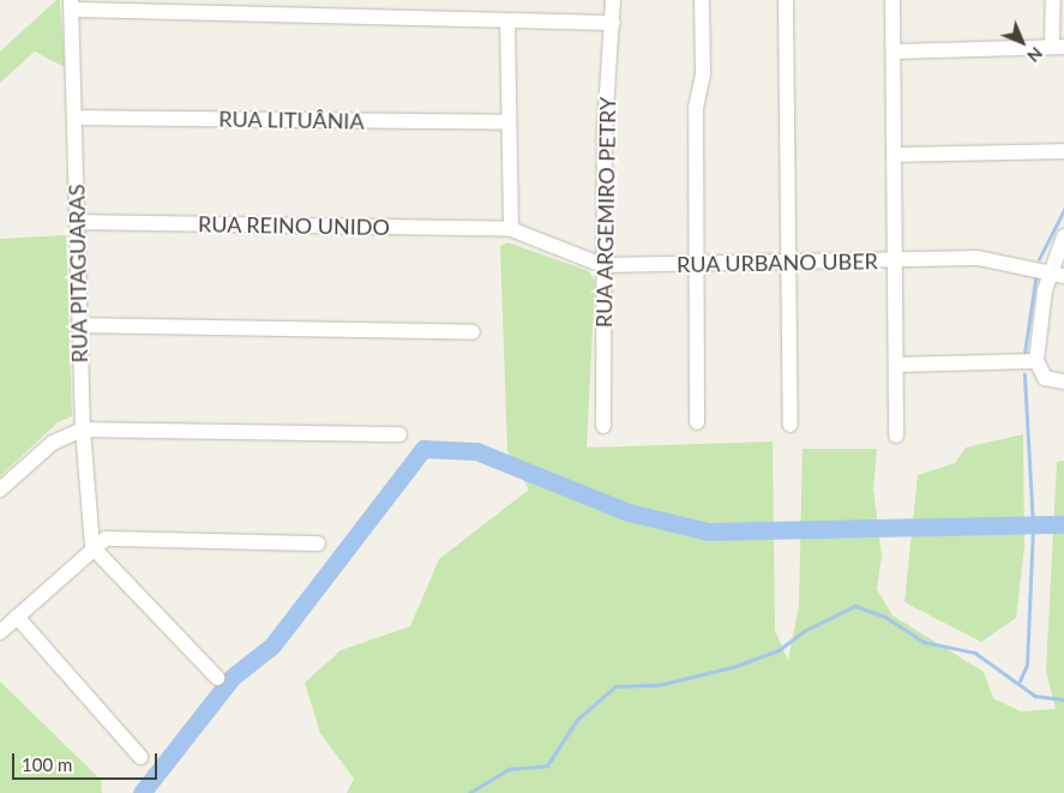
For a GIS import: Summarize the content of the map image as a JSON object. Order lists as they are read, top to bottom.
{
  "streets": {
    "street": [
      "RUA LITUÂNIA",
      "RUA ARGEMIRO PETRY",
      "RUA REINO UNIDO",
      "RUA URBANO UBER",
      "RUA PITAGUARAS"
    ]
  },
  "crossings": [
    ["RUA LITUÂNIA", "RUA PITAGUARAS"],
    ["RUA ARGEMIRO PETRY", "RUA URBANO UBER"],
    ["RUA REINO UNIDO", "RUA URBANO UBER"],
    ["RUA REINO UNIDO", "RUA PITAGUARAS"]
  ],
  "scale_bar": "100 m",
  "north": "bottom right"
}
